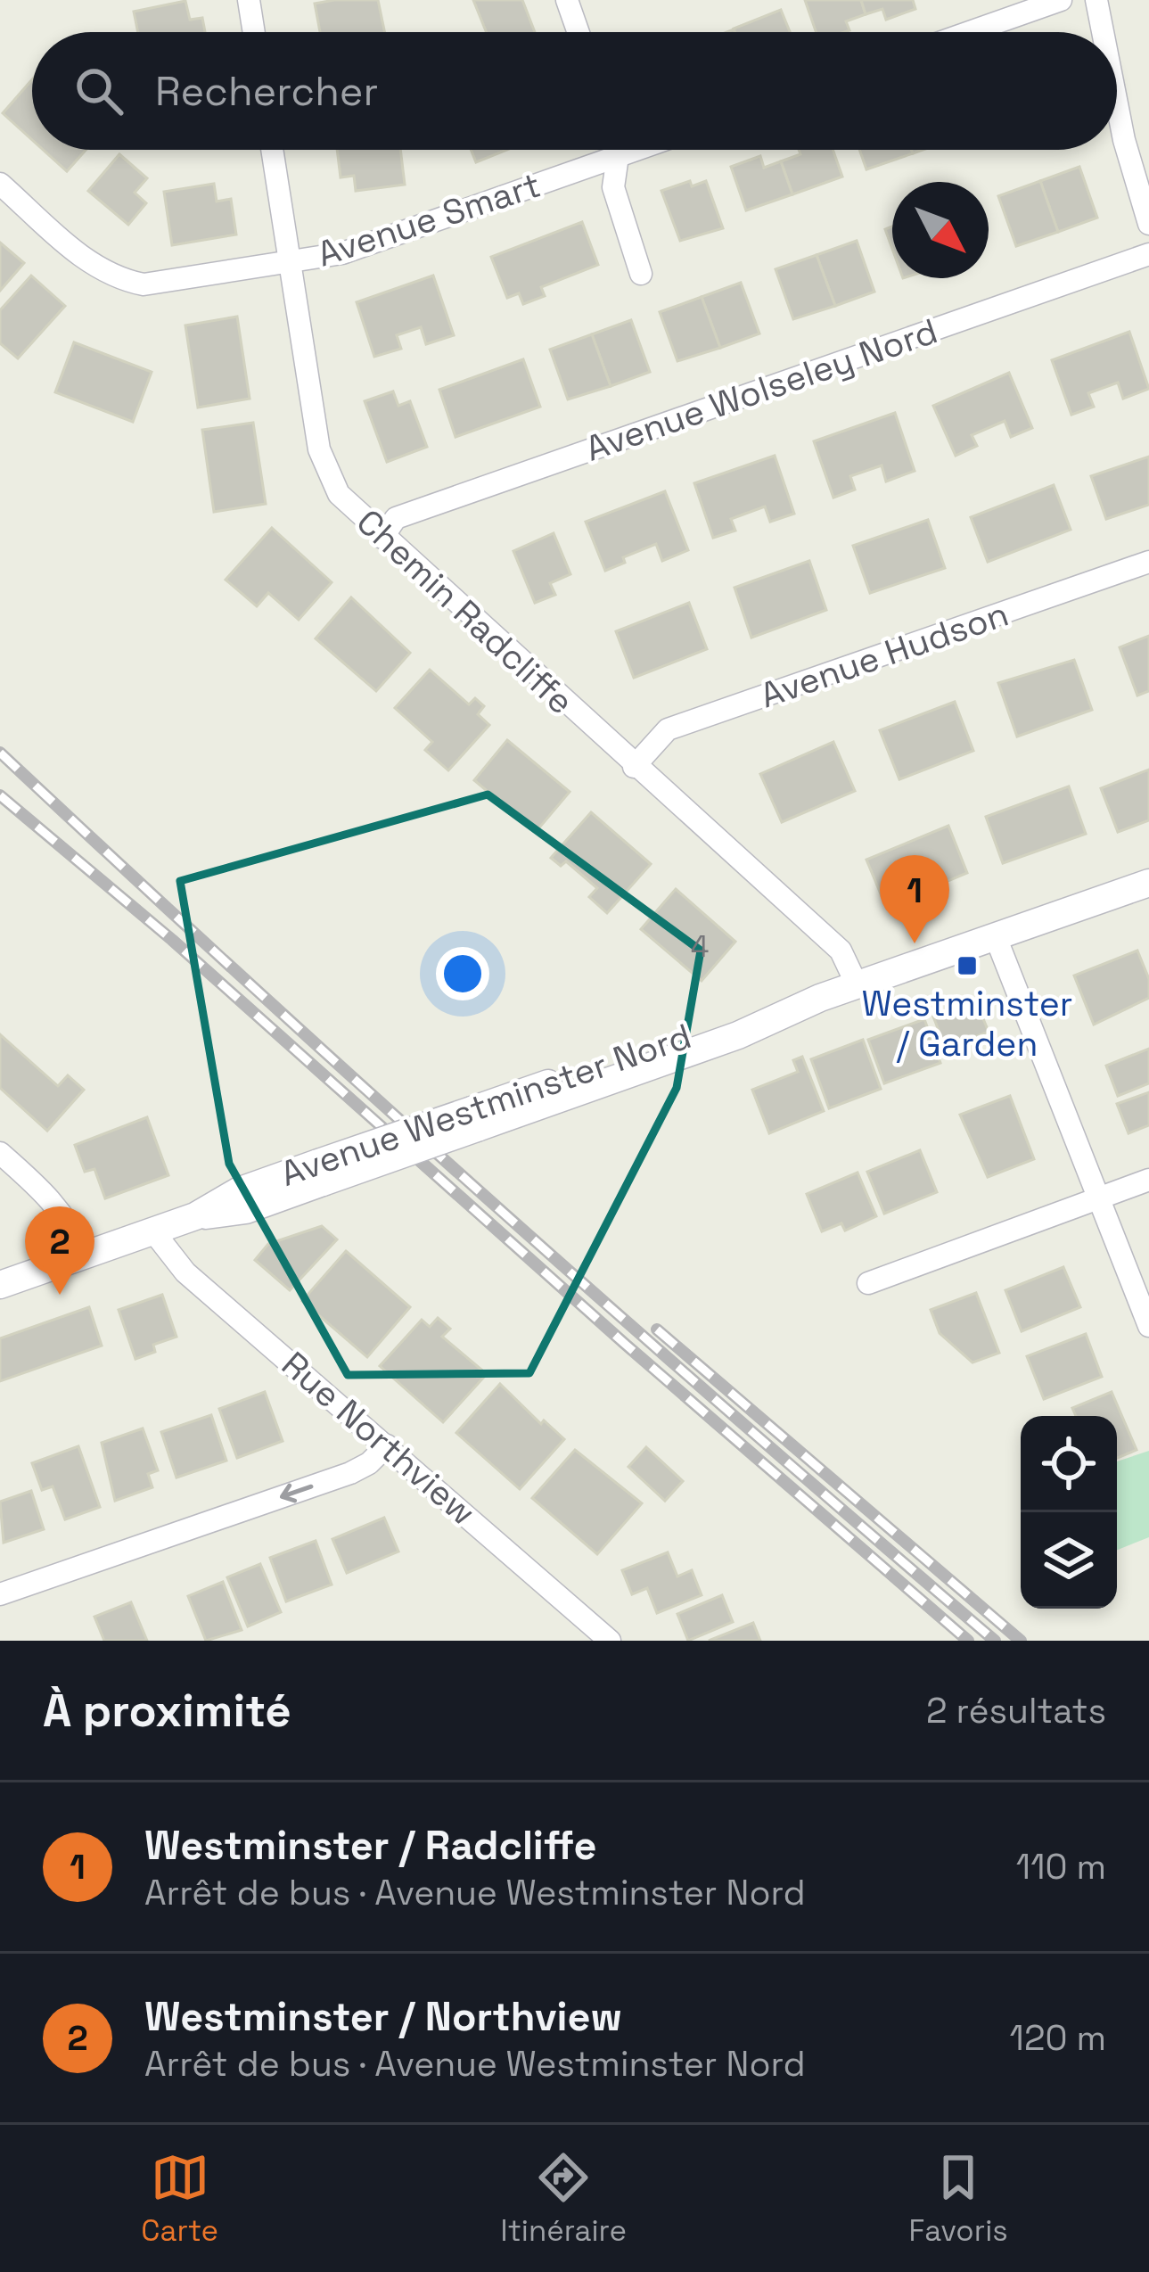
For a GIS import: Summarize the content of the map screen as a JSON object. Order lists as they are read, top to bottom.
{
  "streets": {
    "street": [
      "Avenue Smart",
      "Avenue Wolseley Nord",
      "Chemin Radcliffe",
      "Avenue Hudson",
      "Avenue Westminster Nord",
      "Rue Northview"
    ]
  },
  "crossings": [
    ["Avenue Smart", "Chemin Radcliffe"],
    ["Avenue Wolseley Nord", "Chemin Radcliffe"],
    ["Chemin Radcliffe", "Avenue Hudson"],
    ["Chemin Radcliffe", "Avenue Westminster Nord"],
    ["Avenue Westminster Nord", "Rue Northview"]
  ],
  "places": {
    "transit": ["Westminster / Garden"]
  },
  "house_numbers": ["4"],
  "north": "bottom right",
  "page": {
    "search": "Rechercher",
    "pins": ["1", "2"],
    "heading": ["À proximité", "2 résultats"],
    "list": [
      {
        "mark": "1",
        "name": "Westminster / Radcliffe",
        "note": "Arrêt de bus · Avenue Westminster Nord",
        "value": "110 m"
      },
      {
        "mark": "2",
        "name": "Westminster / Northview",
        "note": "Arrêt de bus · Avenue Westminster Nord",
        "value": "120 m"
      }
    ],
    "nav": ["Carte", "Itinéraire", "Favoris"]
  }
}
